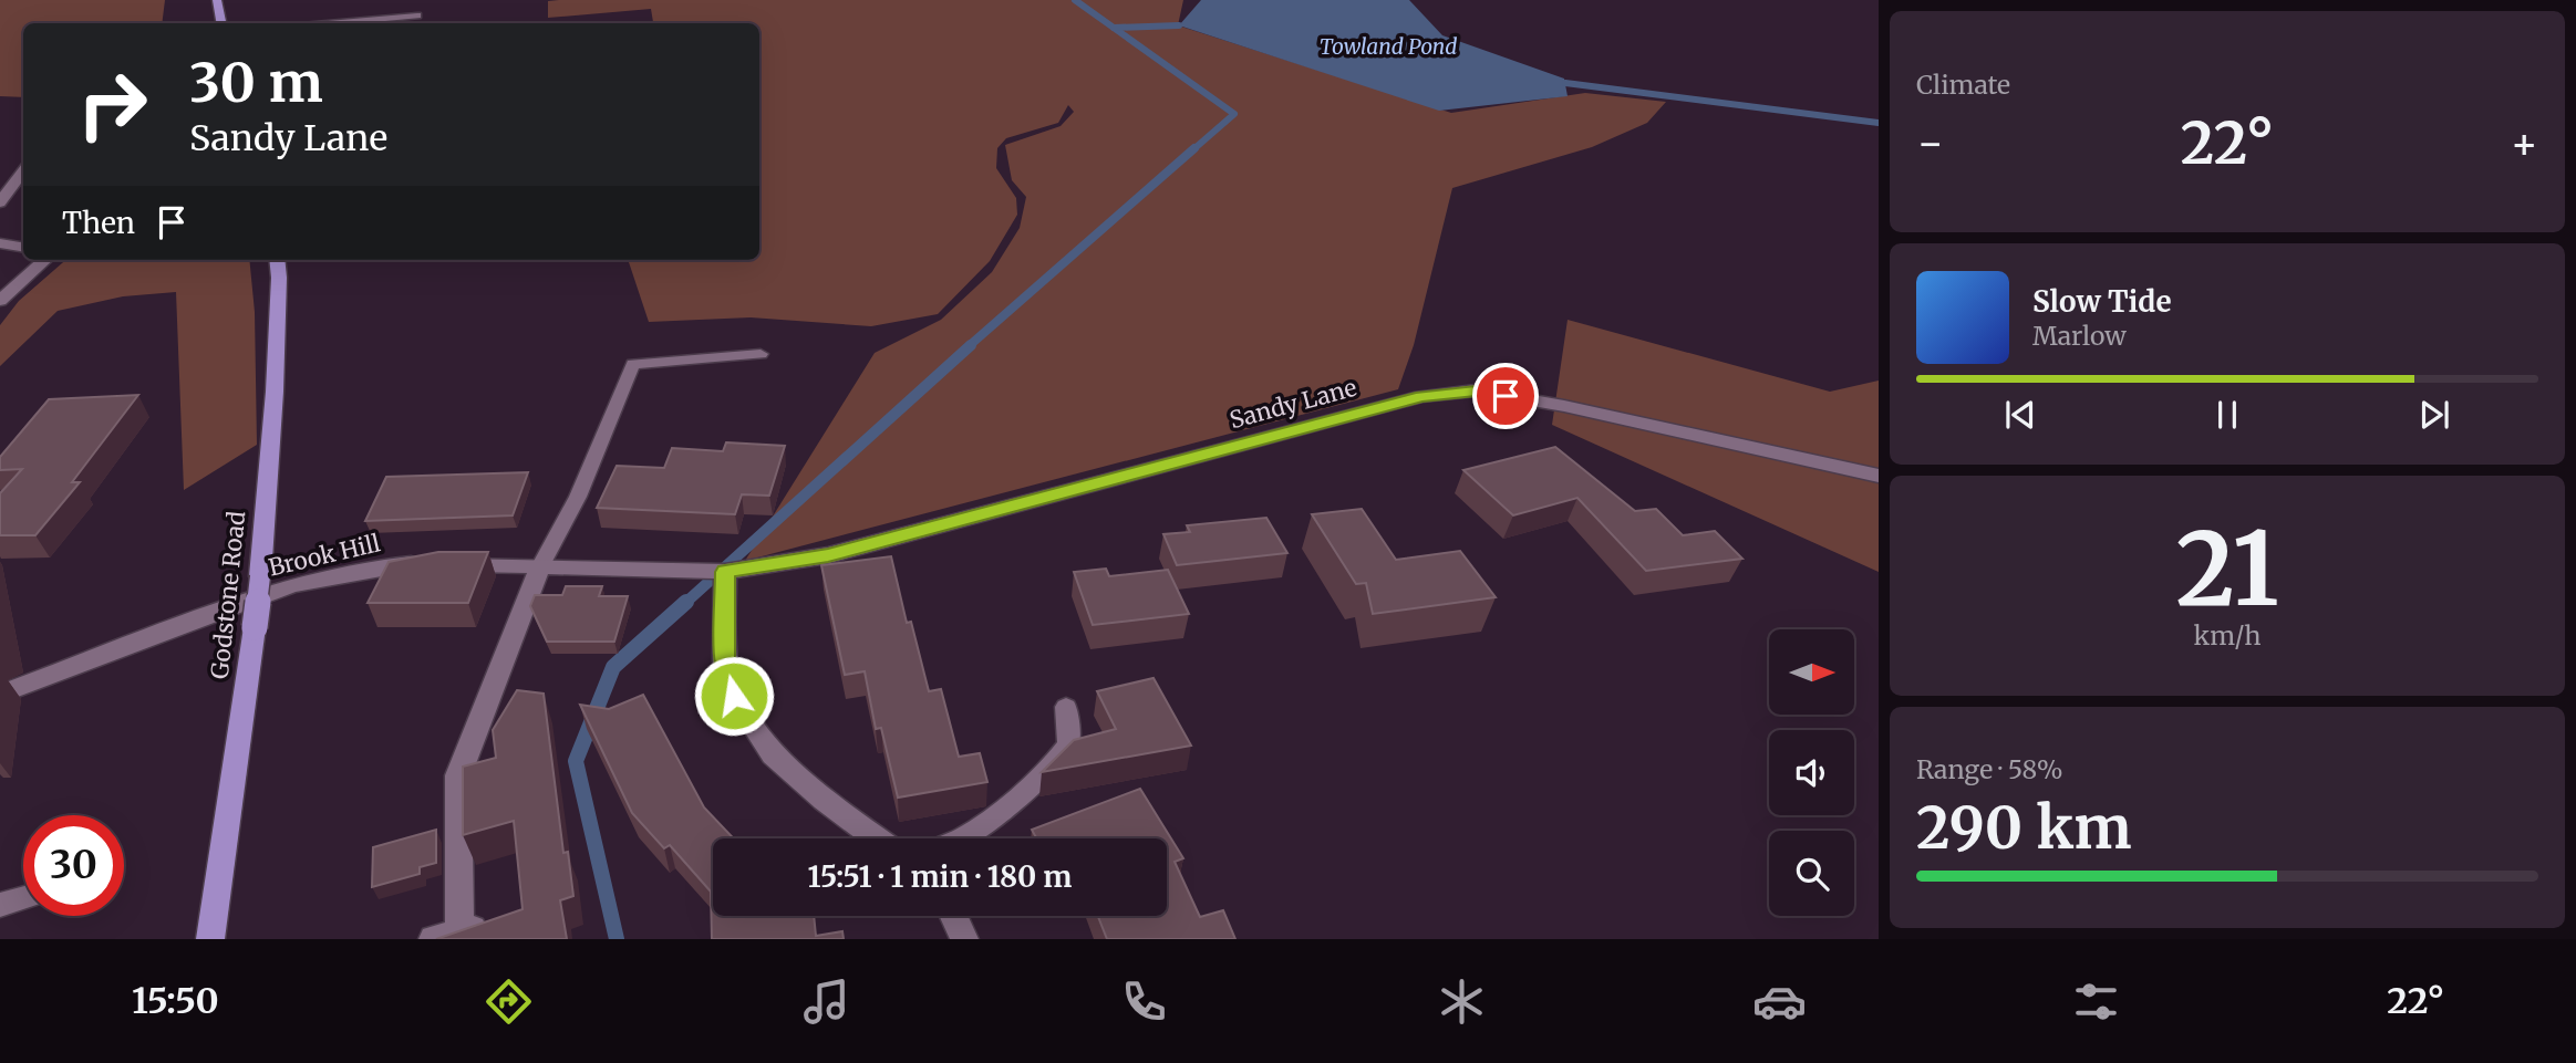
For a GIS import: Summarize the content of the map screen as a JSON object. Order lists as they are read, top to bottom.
{
  "streets": {
    "main road": ["Godstone Road"],
    "street": ["Sandy Lane", "Brook Hill"]
  },
  "water": ["Towland Pond"],
  "north": "right",
  "page": {
    "tile": [
      "Climate",
      ["21", "km/h"],
      ["Range · 58%", "290 km"]
    ],
    "turn": ["30 m", "Sandy Lane"],
    "heat": ["−", "22°", "+"],
    "then": "Then",
    "song": ["Slow Tide", "Marlow"],
    "limit": "30",
    "trip": "15:51 · 1 min · 180 m",
    "tabs": ["15:50", "22°"]
  }
}
